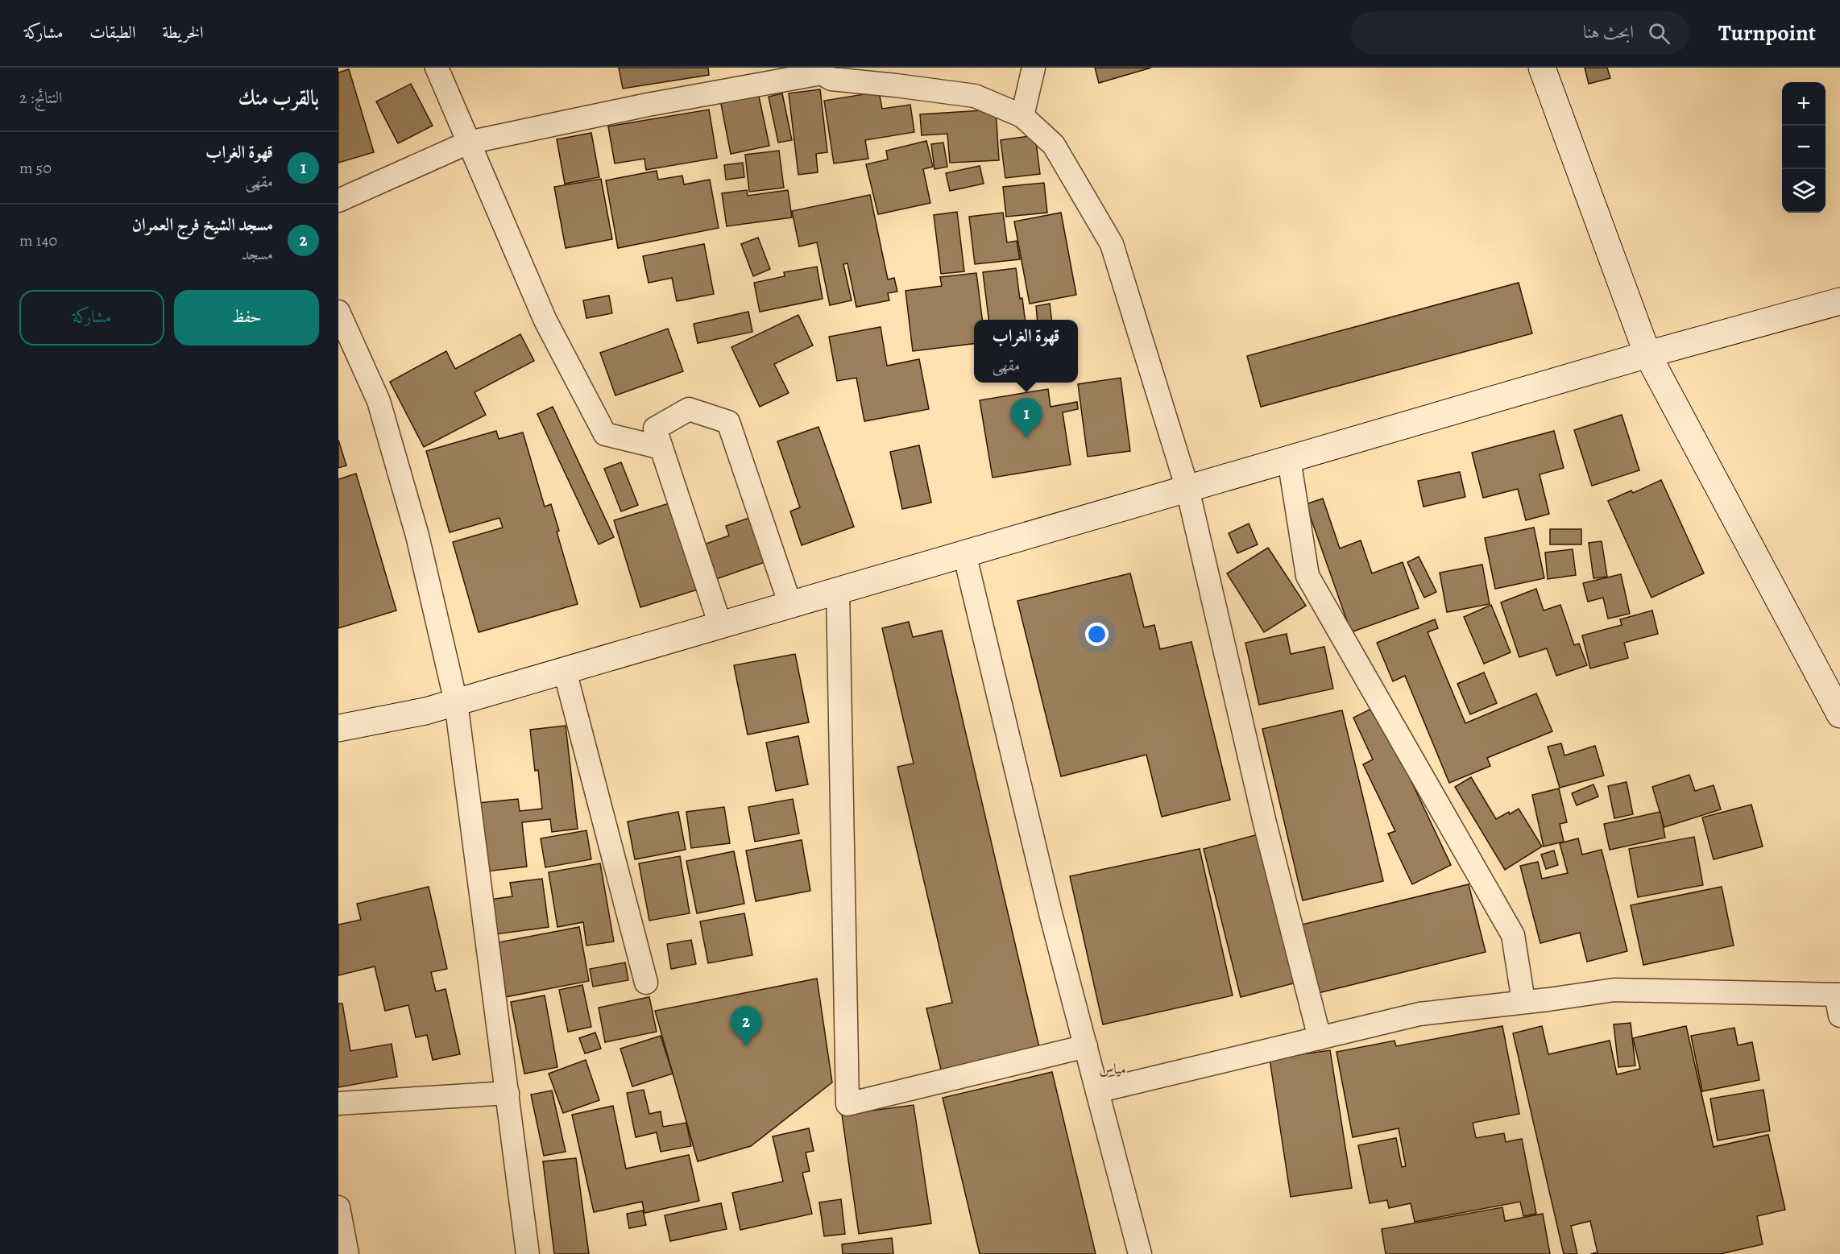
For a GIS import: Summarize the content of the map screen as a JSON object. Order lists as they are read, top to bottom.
{
  "districts": ["مياس"],
  "page": {
    "header": "Turnpoint",
    "search": "ابحث هنا",
    "nav": ["الخريطة", "الطبقات", "مشاركة"],
    "heading": ["بالقرب منك", "النتائج: 2"],
    "map_buttons": ["+", "−"],
    "list": [
      {
        "mark": "1",
        "name": "قهوة الغراب",
        "note": "مقهى",
        "value": "50 m"
      },
      {
        "mark": "2",
        "name": "مسجد الشيخ فرج العمران",
        "note": "مسجد",
        "value": "140 m"
      }
    ],
    "buttons": ["حفظ", "مشاركة"],
    "popup": ["قهوة الغراب", "مقهى"],
    "pins": ["1", "2"]
  }
}
